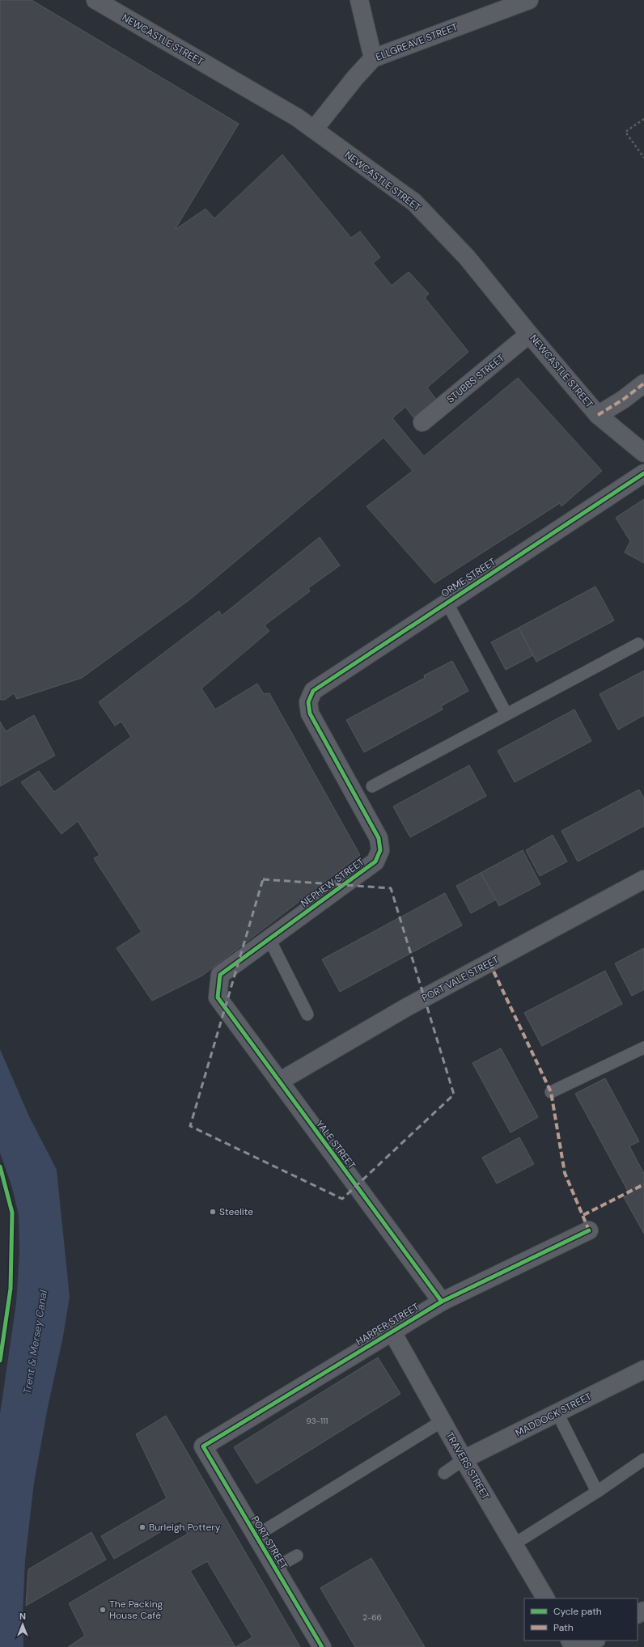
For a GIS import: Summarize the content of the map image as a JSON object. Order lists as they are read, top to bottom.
{
  "streets": {
    "main road": ["NEWCASTLE STREET"],
    "street": [
      "ELLGREAVE STREET",
      "STUBBS STREET",
      "ORME STREET",
      "NEPHEW STREET",
      "PORT VALE STREET",
      "YALE STREET",
      "HARPER STREET",
      "MADDOCK STREET",
      "TRAVERS STREET",
      "PORT STREET"
    ]
  },
  "crossings": [
    ["NEWCASTLE STREET", "ELLGREAVE STREET"],
    ["NEWCASTLE STREET", "STUBBS STREET"],
    ["ORME STREET", "NEPHEW STREET"],
    ["NEPHEW STREET", "YALE STREET"],
    ["PORT VALE STREET", "YALE STREET"],
    ["YALE STREET", "HARPER STREET"],
    ["HARPER STREET", "TRAVERS STREET"],
    ["HARPER STREET", "PORT STREET"],
    ["MADDOCK STREET", "TRAVERS STREET"]
  ],
  "water": ["Trent & Mersey Canal"],
  "places": ["Steelite", "Burleigh Pottery", "The Packing House Café"],
  "house_numbers": ["93-111", "2-66"],
  "legend": ["Cycle path", "Path"],
  "north": "top"
}
